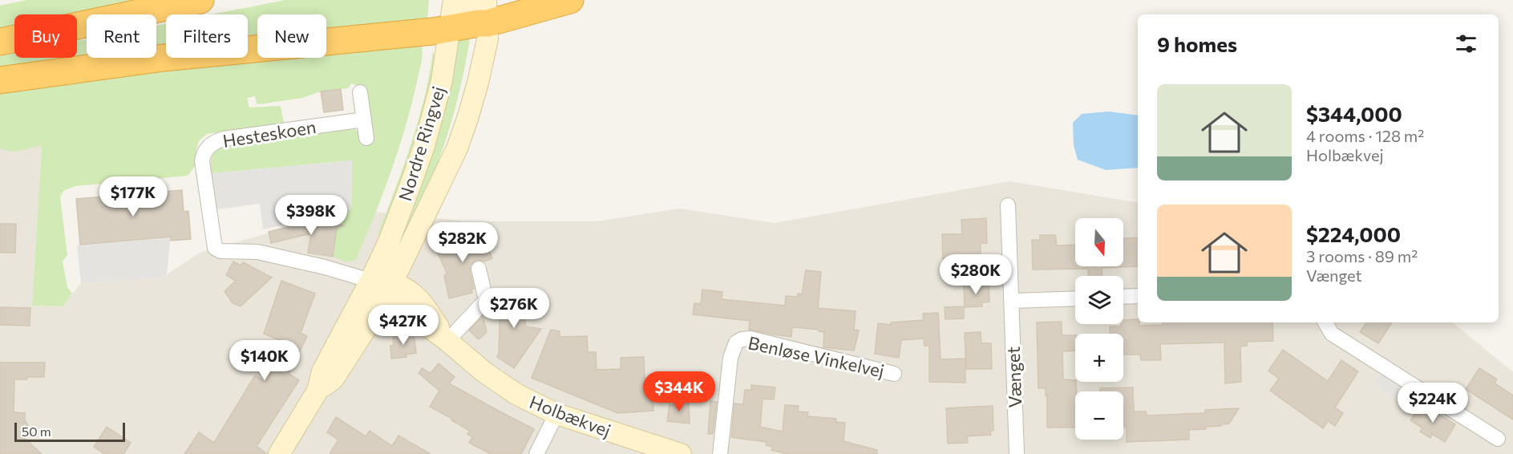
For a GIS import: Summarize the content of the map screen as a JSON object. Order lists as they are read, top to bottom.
{
  "streets": {
    "main road": ["Nordre Ringvej", "Holbækvej"],
    "street": ["Hesteskoen", "Benløse Vinkelvej", "Vænget"]
  },
  "crossings": [
    ["Hesteskoen", "Nordre Ringvej"],
    ["Hesteskoen", "Holbækvej"],
    ["Nordre Ringvej", "Holbækvej"]
  ],
  "scale_bar": "50 m",
  "north": "bottom",
  "page": {
    "chip": [
      "Buy",
      "Rent",
      "Filters",
      "New"
    ],
    "heading": "9 homes",
    "list": [
      {
        "name": "$344,000",
        "note": "4 rooms · 128 m² · Holbækvej"
      },
      {
        "name": "$224,000",
        "note": "3 rooms · 89 m² · Vænget"
      }
    ],
    "price": [
      "$177K",
      "$398K",
      "$282K",
      "$280K",
      "$276K",
      "$427K",
      "$140K",
      "$344K",
      "$224K"
    ],
    "map_buttons": ["+", "−"],
    "scale": "50 m"
  }
}
